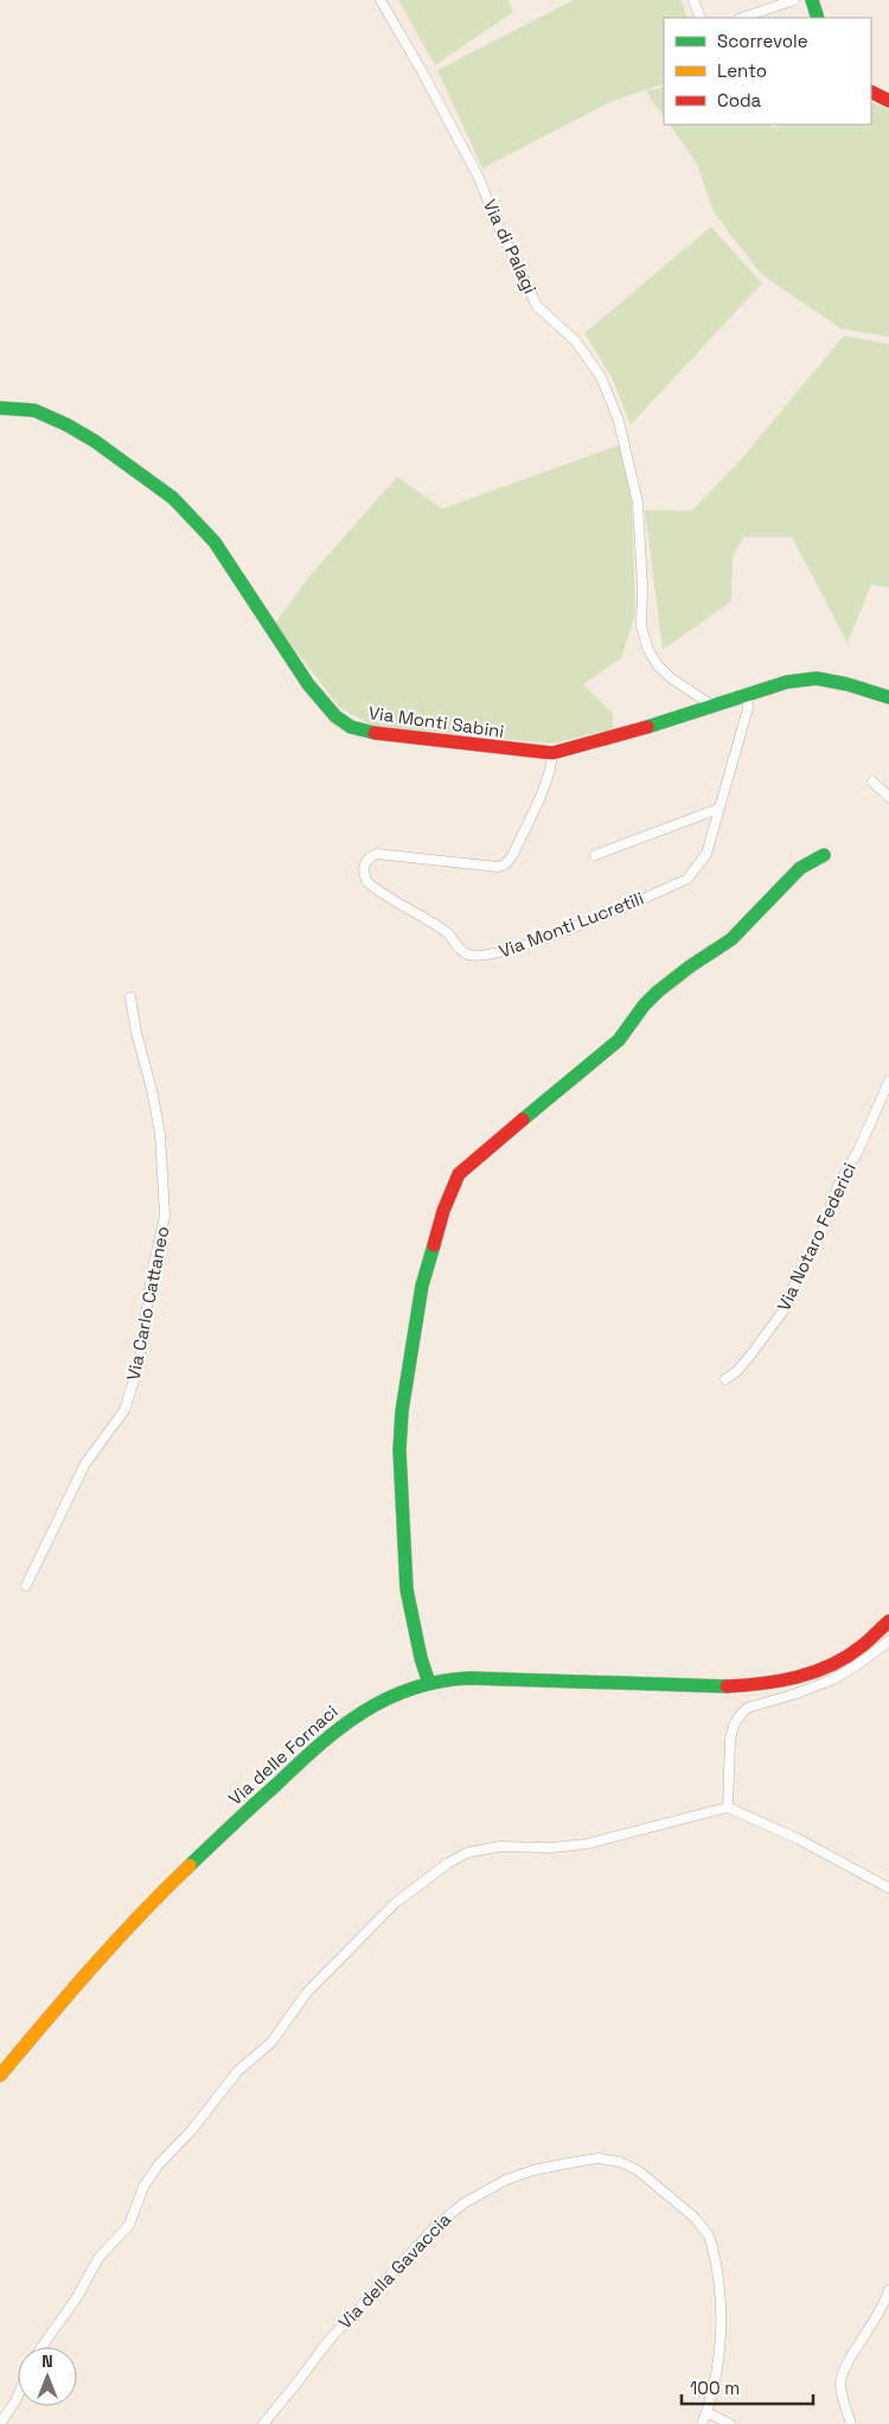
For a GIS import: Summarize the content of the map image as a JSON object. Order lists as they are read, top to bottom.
{
  "streets": {
    "street": [
      "Via di Palagi",
      "Via Monti Sabini",
      "Via Monti Lucretili",
      "Via Notaro Federici",
      "Via Carlo Cattaneo",
      "Via delle Fornaci",
      "Via della Gavaccia"
    ]
  },
  "crossings": [
    ["Via di Palagi", "Via Monti Sabini"],
    ["Via Monti Sabini", "Via Monti Lucretili"]
  ],
  "legend": ["Scorrevole", "Lento", "Coda"],
  "scale_bar": "100 m",
  "north": "top"
}
